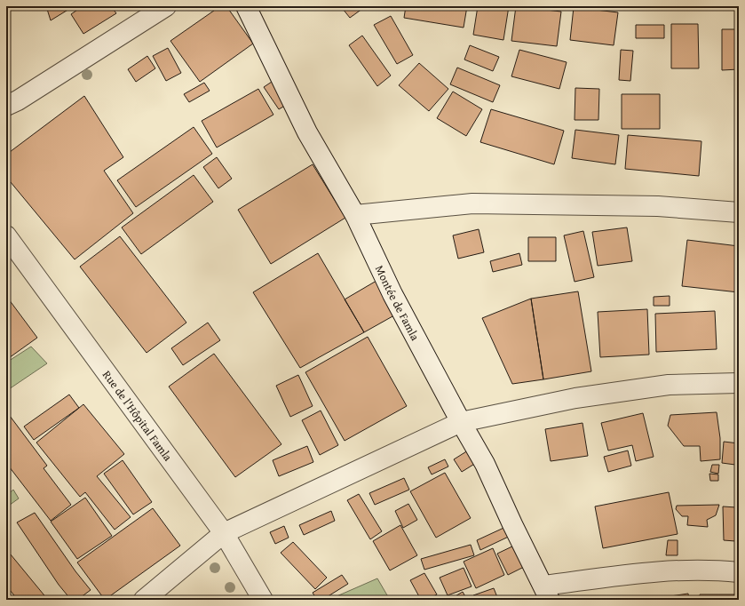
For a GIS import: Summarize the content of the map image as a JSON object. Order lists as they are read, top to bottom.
{
  "streets": {
    "street": ["Montée de Famla", "Rue de l'Hôpital Famla"]
  }
}
